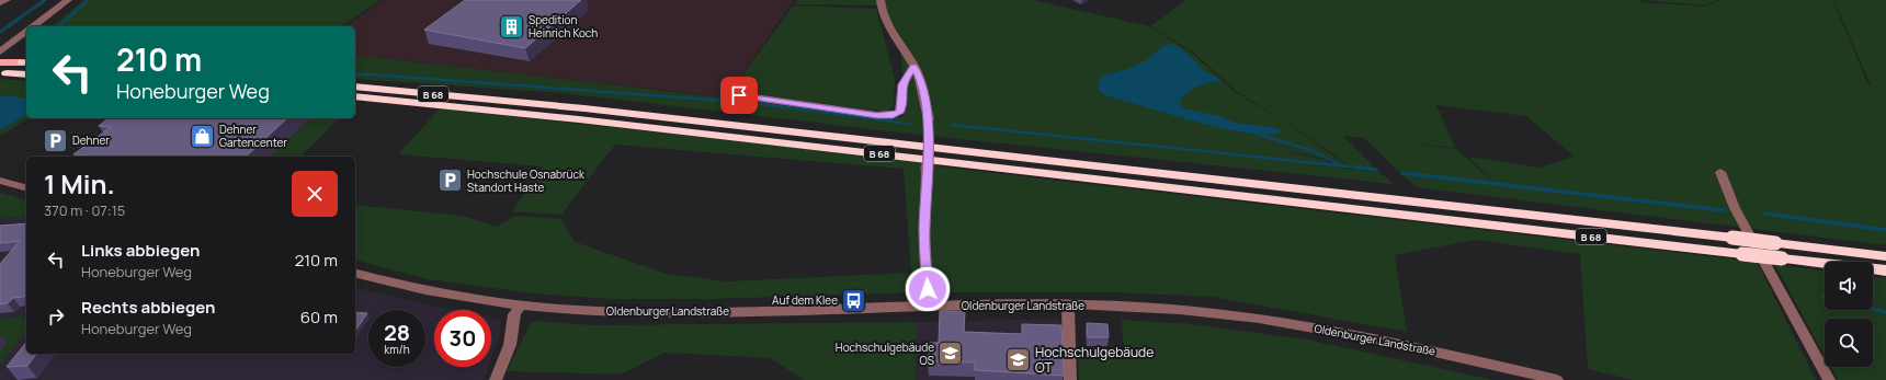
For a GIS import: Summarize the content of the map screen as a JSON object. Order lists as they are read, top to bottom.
{
  "streets": {
    "highway": ["B 68"],
    "street": ["Oldenburger Landstraße"]
  },
  "places": {
    "building": ["Spedition Heinrich Koch"],
    "shop": ["Dehner Gartencenter"],
    "parking": ["Dehner", "Hochschule Osnabrück Standort Haste"],
    "bus stop": ["Auf dem Klee"],
    "school or university": ["Hochschulgebäude OS", "Hochschulgebäude OT"]
  },
  "page": {
    "turn": ["210 m", "Honeburger Weg"],
    "heading": ["1 Min.", "370 m · 07:15"],
    "list": [
      {
        "name": "Links abbiegen",
        "note": "Honeburger Weg",
        "value": "210 m"
      },
      {
        "name": "Rechts abbiegen",
        "note": "Honeburger Weg",
        "value": "60 m"
      }
    ],
    "speed": "28 km/h",
    "limit": "30"
  }
}
